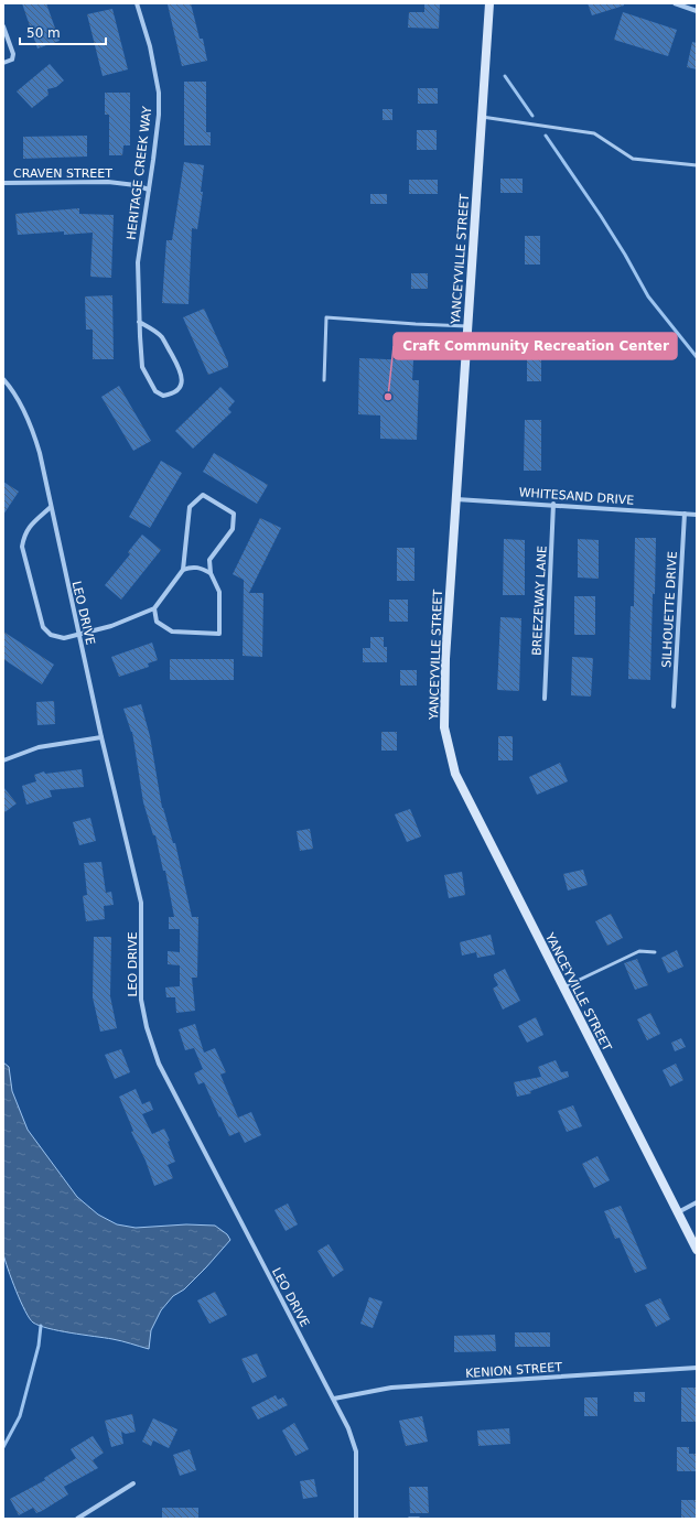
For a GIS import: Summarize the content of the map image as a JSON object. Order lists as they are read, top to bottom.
{
  "streets": {
    "main road": ["YANCEYVILLE STREET"],
    "street": [
      "CRAVEN STREET",
      "HERITAGE CREEK WAY",
      "WHITESAND DRIVE",
      "BREEZEWAY LANE",
      "SILHOUETTE DRIVE",
      "LEO DRIVE",
      "KENION STREET"
    ]
  },
  "crossings": [
    ["CRAVEN STREET", "HERITAGE CREEK WAY"],
    ["YANCEYVILLE STREET", "WHITESAND DRIVE"],
    ["WHITESAND DRIVE", "BREEZEWAY LANE"],
    ["WHITESAND DRIVE", "SILHOUETTE DRIVE"],
    ["LEO DRIVE", "KENION STREET"]
  ],
  "places": ["Craft Community Recreation Center"],
  "scale_bar": "50 m"
}
